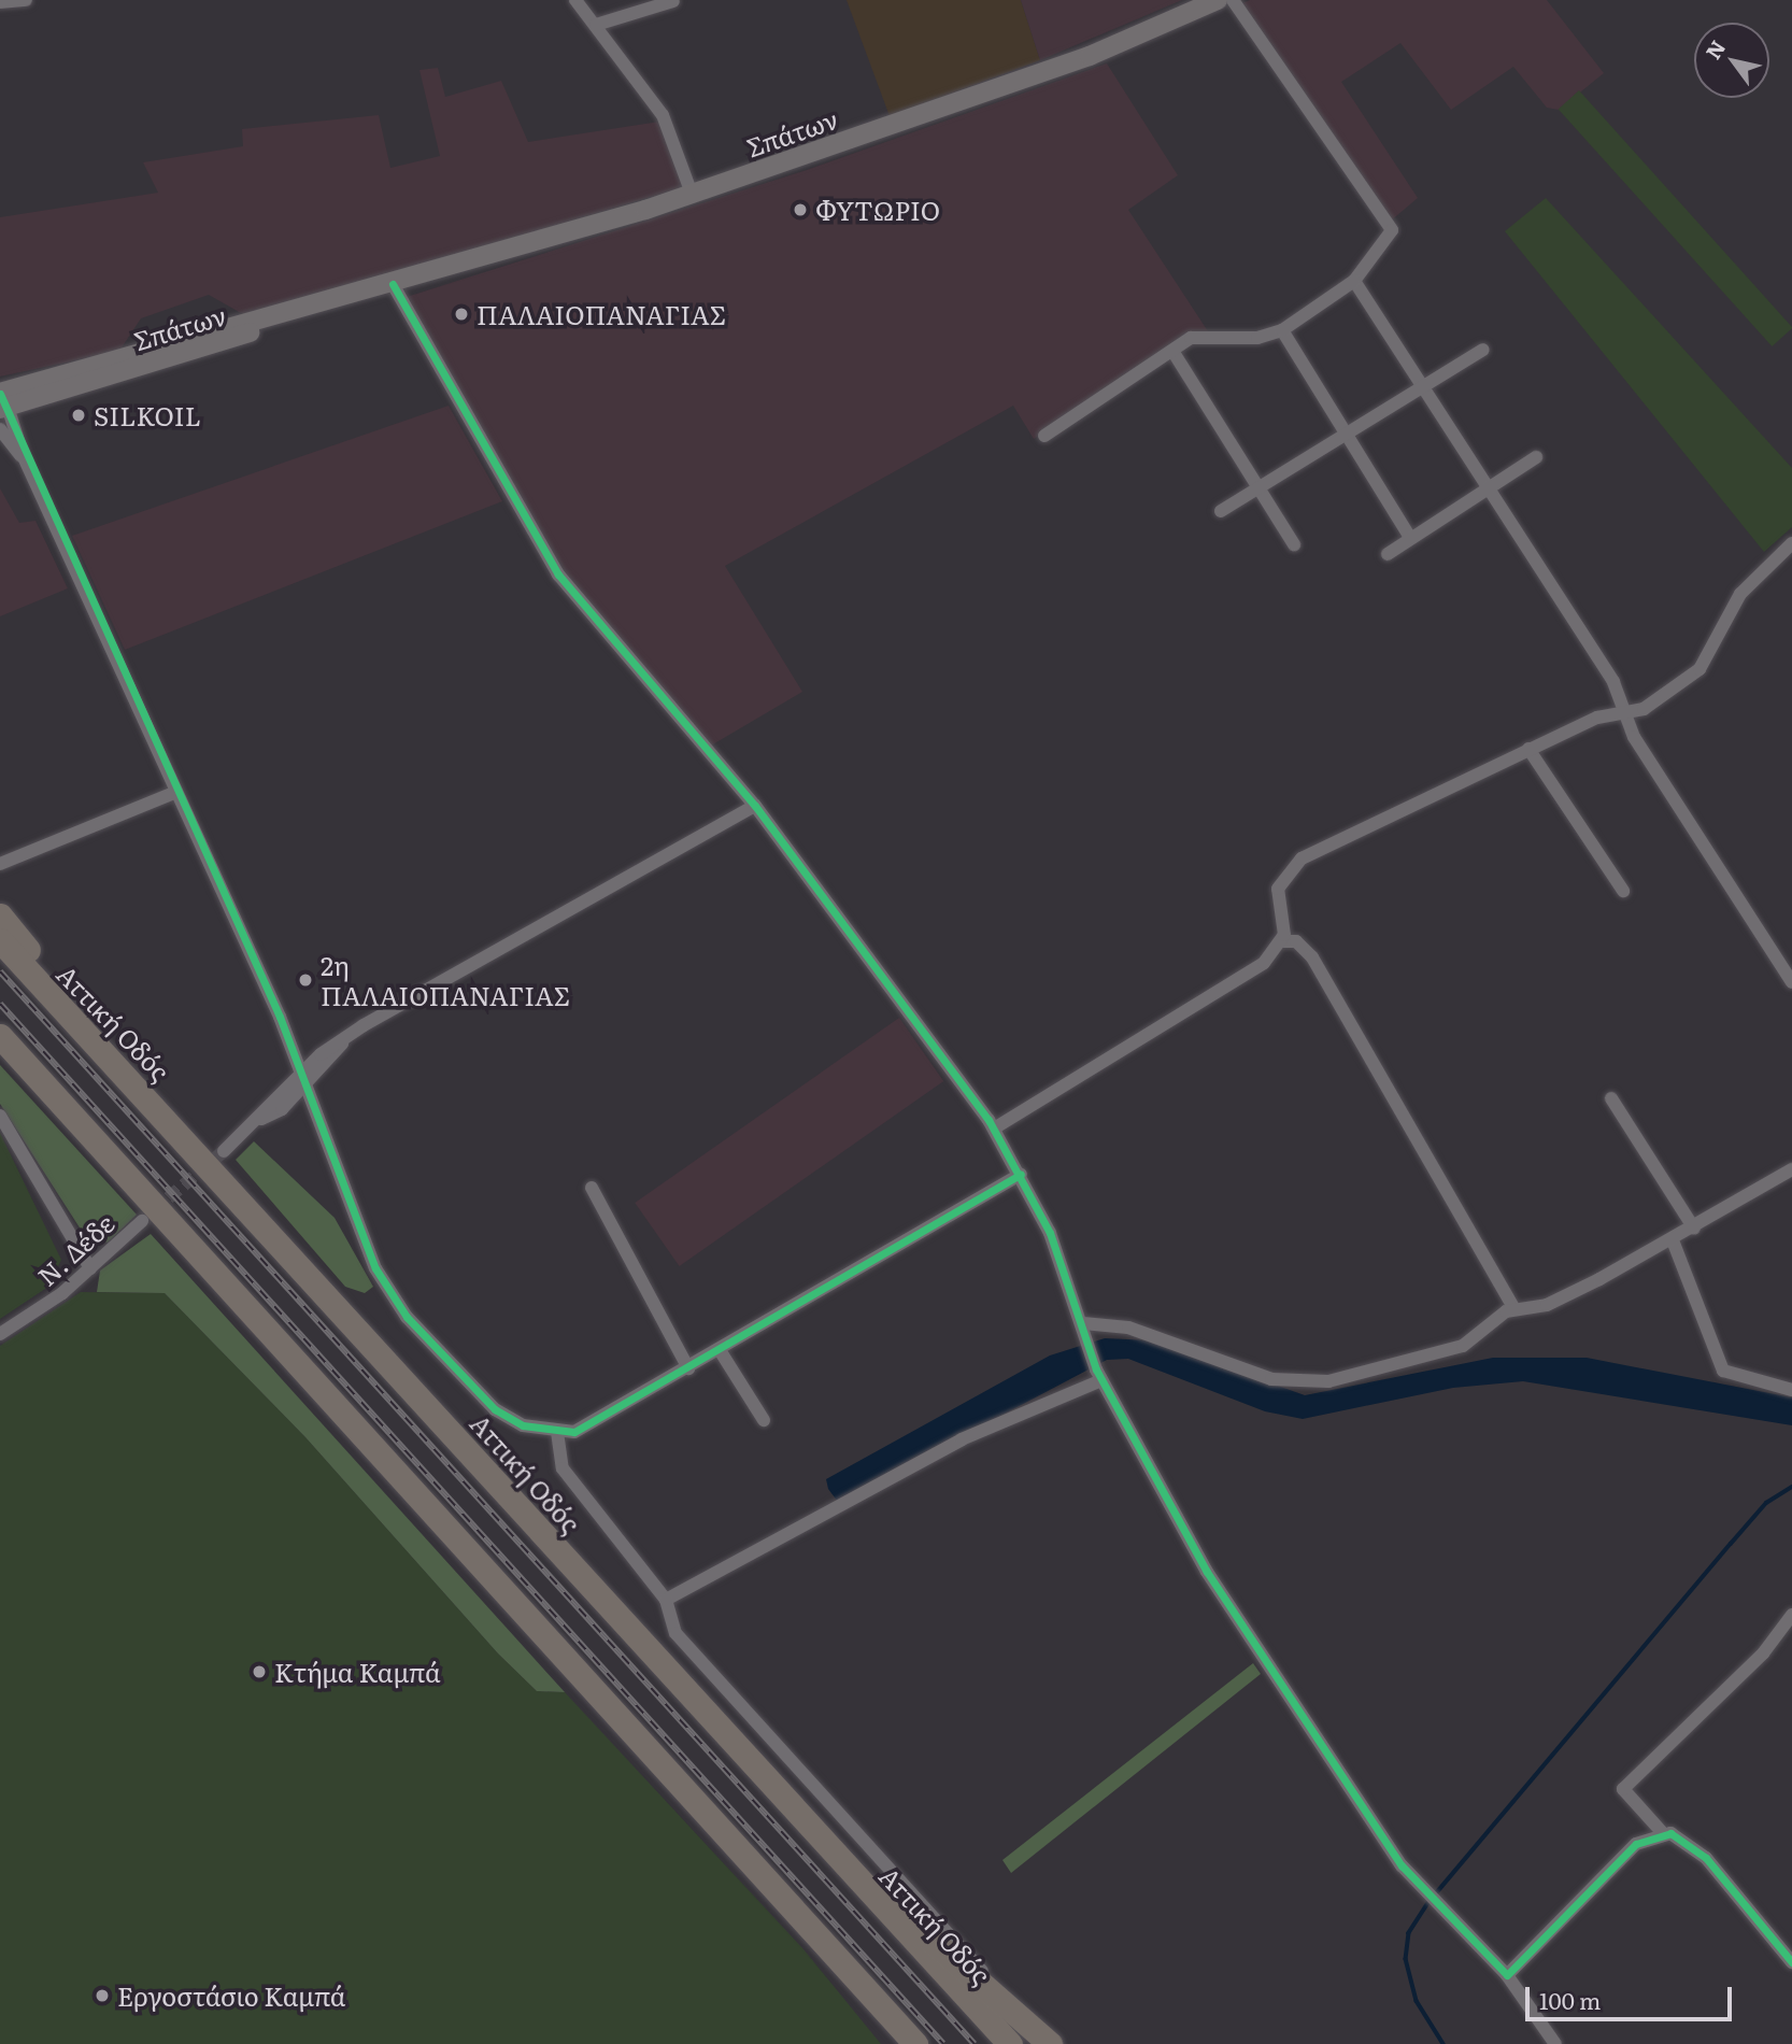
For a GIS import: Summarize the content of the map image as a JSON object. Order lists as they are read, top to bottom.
{
  "streets": {
    "highway": ["Αττική Οδός"],
    "main road": ["Σπάτων"],
    "street": ["Ν. Δέδε"]
  },
  "places": [
    "ΦΥΤΩΡΙΟ",
    "ΠΑΛΑΙΟΠΑΝΑΓΙΑΣ",
    "SILKOIL",
    "2η ΠΑΛΑΙΟΠΑΝΑΓΙΑΣ",
    "Kτήμα Καμπά",
    "Εργοστάσιο Καμπά"
  ],
  "scale_bar": "100 m",
  "north": "top left"
}
